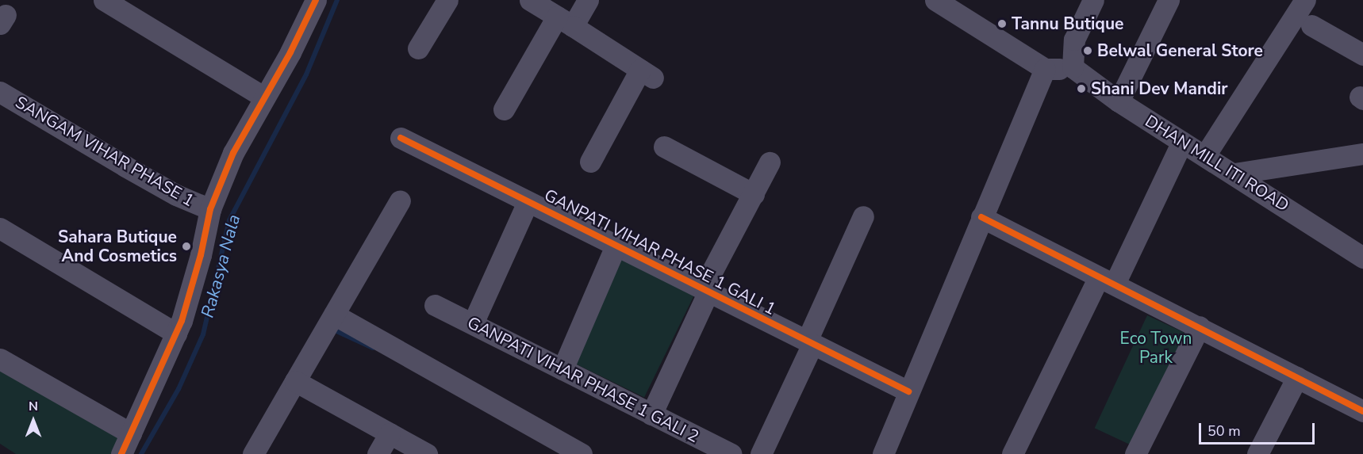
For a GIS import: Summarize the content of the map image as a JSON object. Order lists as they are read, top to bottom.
{
  "streets": {
    "street": [
      "SANGAM VIHAR PHASE 1",
      "DHAN MILL ITI ROAD",
      "GANPATI VIHAR PHASE 1 GALI 1",
      "GANPATI VIHAR PHASE 1 GALI 2"
    ]
  },
  "water": ["Rakasya Nala"],
  "parks": ["Eco Town Park"],
  "places": [
    "Tannu Butique",
    "Belwal General Store",
    "Shani Dev Mandir",
    "Sahara Butique And Cosmetics"
  ],
  "scale_bar": "50 m",
  "north": "top"
}
